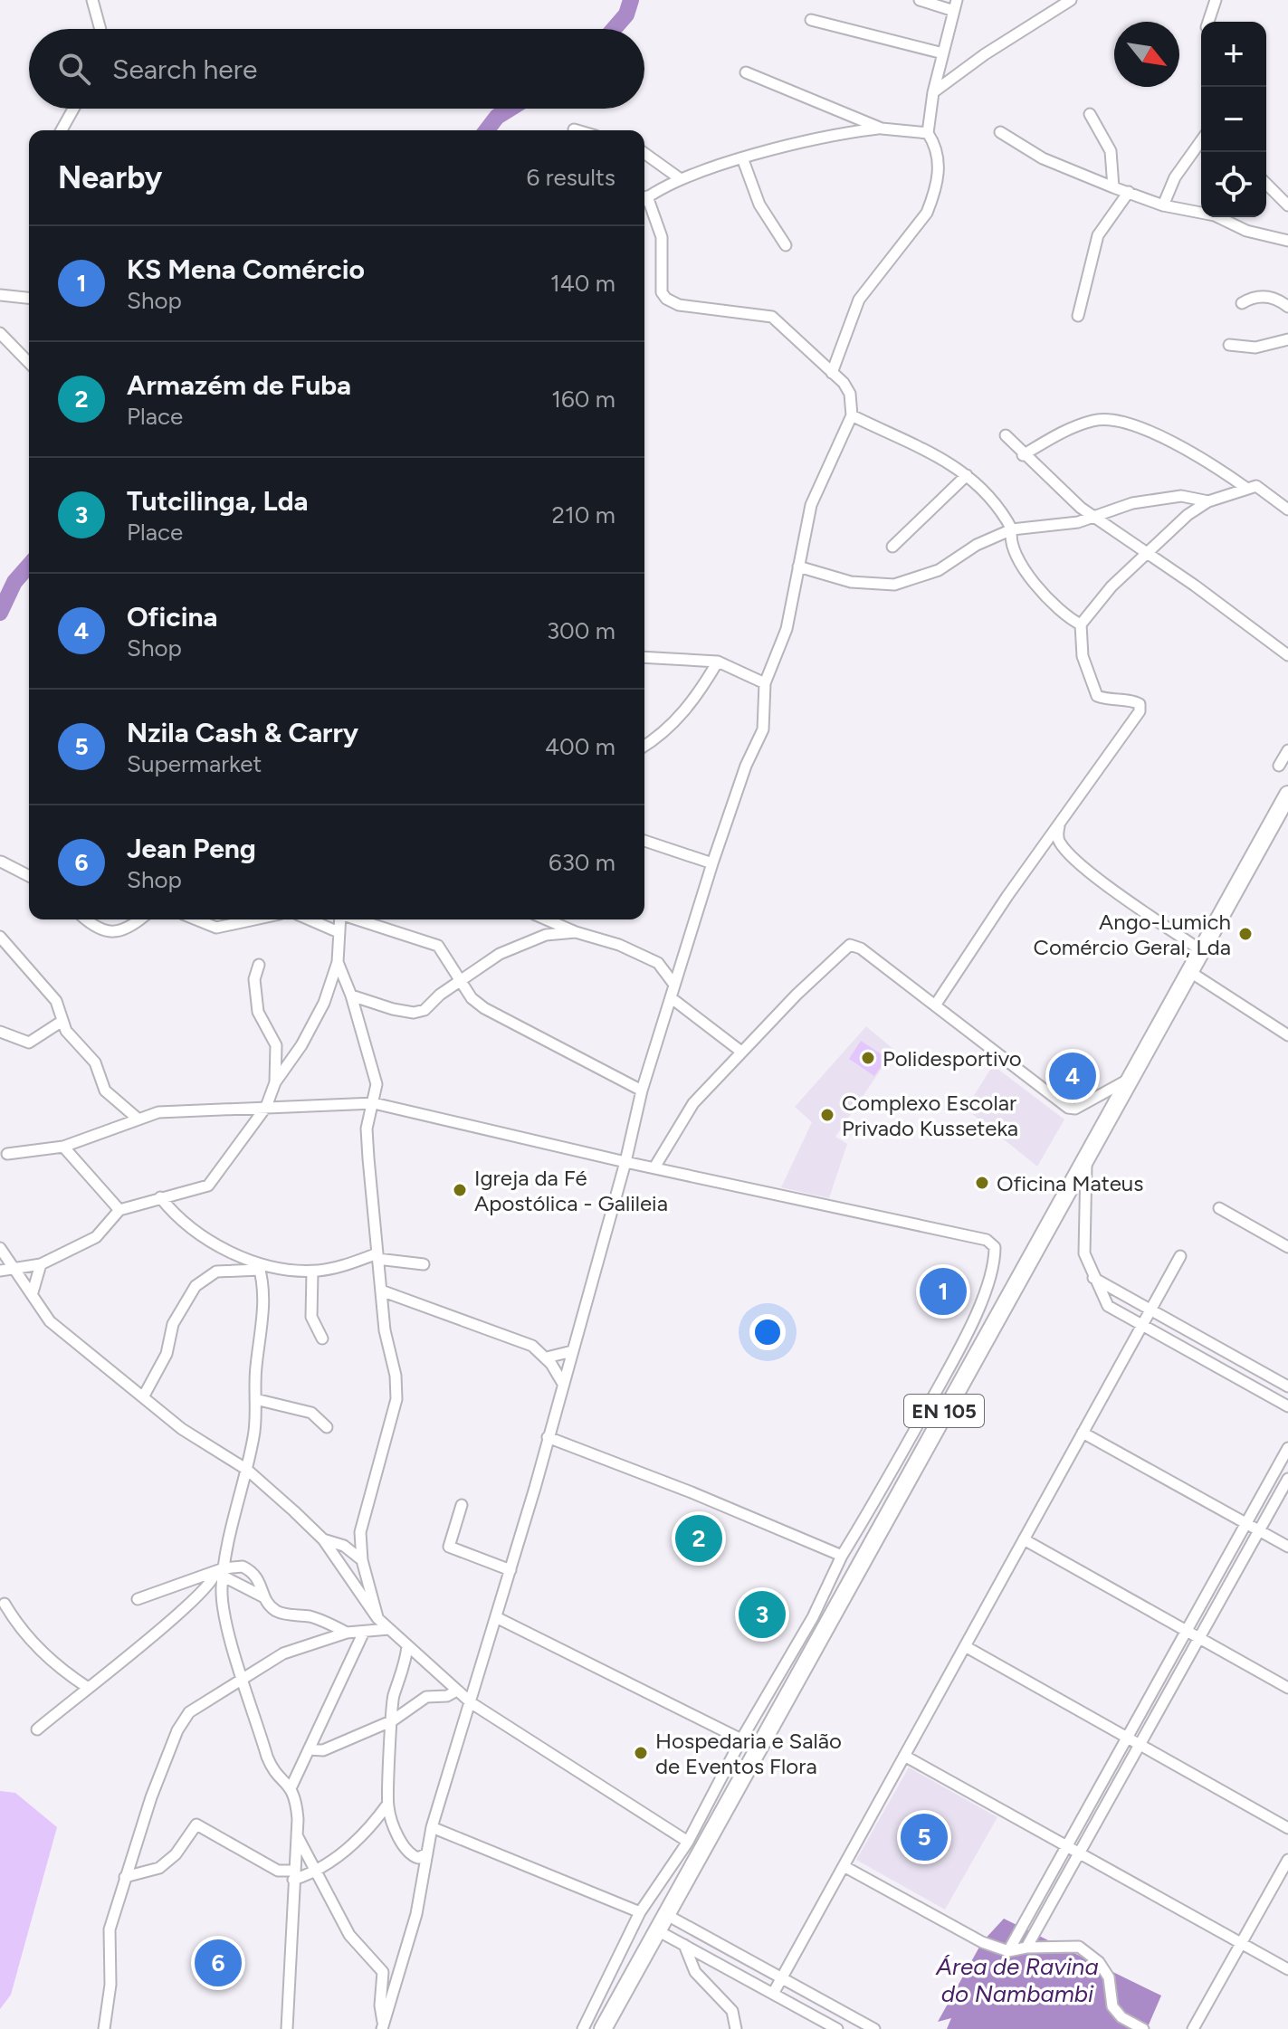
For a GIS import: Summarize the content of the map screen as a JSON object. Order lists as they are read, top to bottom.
{
  "streets": {
    "main road": ["EN 105"]
  },
  "water": ["Área de Ravina do Nambambi"],
  "places": [
    "Ango-Lumich Comércio Geral, Lda",
    "Polidesportivo",
    "Complexo Escolar Privado Kusseteka",
    "Oficina Mateus",
    "Igreja da Fé Apostólica - Galileia",
    "Hospedaria e Salão de Eventos Flora"
  ],
  "north": "bottom right",
  "page": {
    "map_buttons": ["+", "−"],
    "search": "Search here",
    "heading": ["Nearby", "6 results"],
    "list": [
      {
        "mark": "1",
        "name": "KS Mena Comércio",
        "note": "Shop",
        "value": "140 m"
      },
      {
        "mark": "2",
        "name": "Armazém de Fuba",
        "note": "Place",
        "value": "160 m"
      },
      {
        "mark": "3",
        "name": "Tutcilinga, Lda",
        "note": "Place",
        "value": "210 m"
      },
      {
        "mark": "4",
        "name": "Oficina",
        "note": "Shop",
        "value": "300 m"
      },
      {
        "mark": "5",
        "name": "Nzila Cash & Carry",
        "note": "Supermarket",
        "value": "400 m"
      },
      {
        "mark": "6",
        "name": "Jean Peng",
        "note": "Shop",
        "value": "630 m"
      }
    ],
    "pins": [
      "4",
      "1",
      "2",
      "3",
      "5",
      "6"
    ]
  }
}
